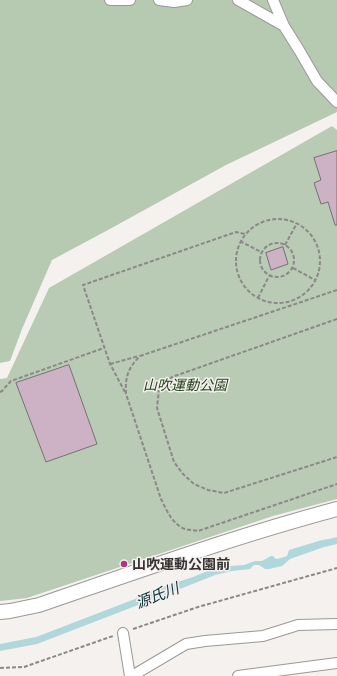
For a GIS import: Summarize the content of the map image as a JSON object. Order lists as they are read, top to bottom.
{
  "water": ["源氏川"],
  "parks": ["山吹運動公園"],
  "places": ["山吹運動公園前"]
}
